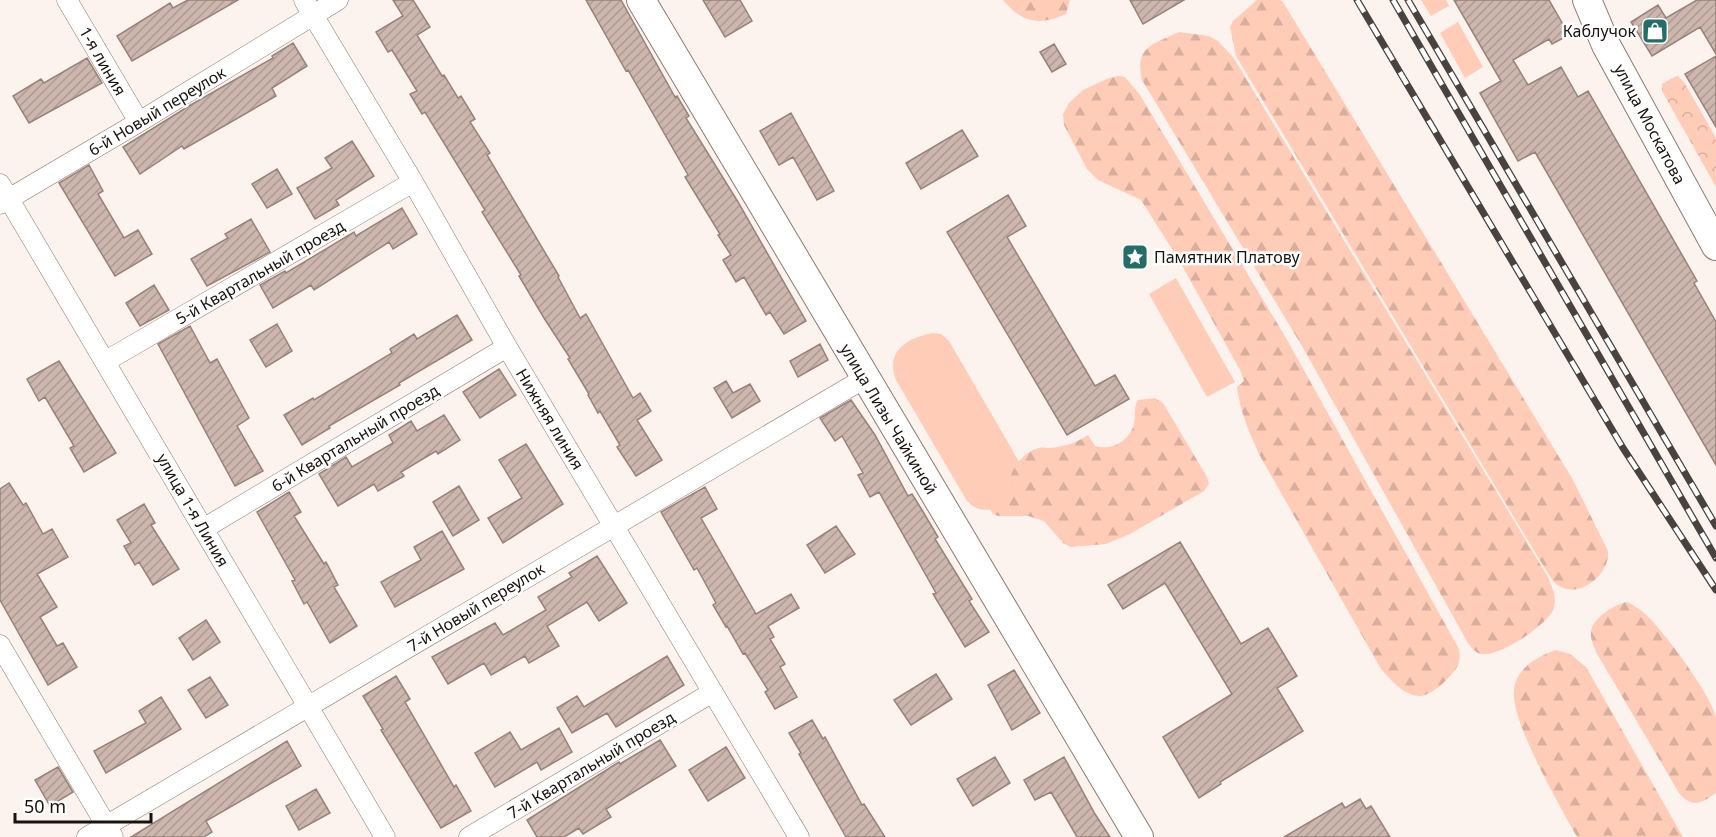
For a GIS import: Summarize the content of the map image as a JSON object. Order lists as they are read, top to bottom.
{
  "streets": {
    "main road": ["улица Москатова", "улица Лизы Чайкиной"],
    "street": [
      "1-я линия",
      "6-й Новый переулок",
      "5-й Квартальный проезд",
      "Нижняя линия",
      "6-й Квартальный проезд",
      "улица 1-я Линия",
      "7-й Новый переулок",
      "7-й Квартальный проезд"
    ]
  },
  "crossings": [
    ["1-я линия", "6-й Новый переулок"],
    ["6-й Новый переулок", "Нижняя линия"],
    ["6-й Новый переулок", "улица 1-я Линия"],
    ["5-й Квартальный проезд", "Нижняя линия"],
    ["5-й Квартальный проезд", "улица 1-я Линия"],
    ["Нижняя линия", "6-й Квартальный проезд"],
    ["Нижняя линия", "7-й Новый переулок"],
    ["Нижняя линия", "7-й Квартальный проезд"],
    ["улица Лизы Чайкиной", "7-й Новый переулок"],
    ["6-й Квартальный проезд", "улица 1-я Линия"],
    ["улица 1-я Линия", "7-й Новый переулок"]
  ],
  "places": {
    "shop": ["Каблучок"],
    "place": ["Памятник Платову"]
  },
  "scale_bar": "50 m"
}
